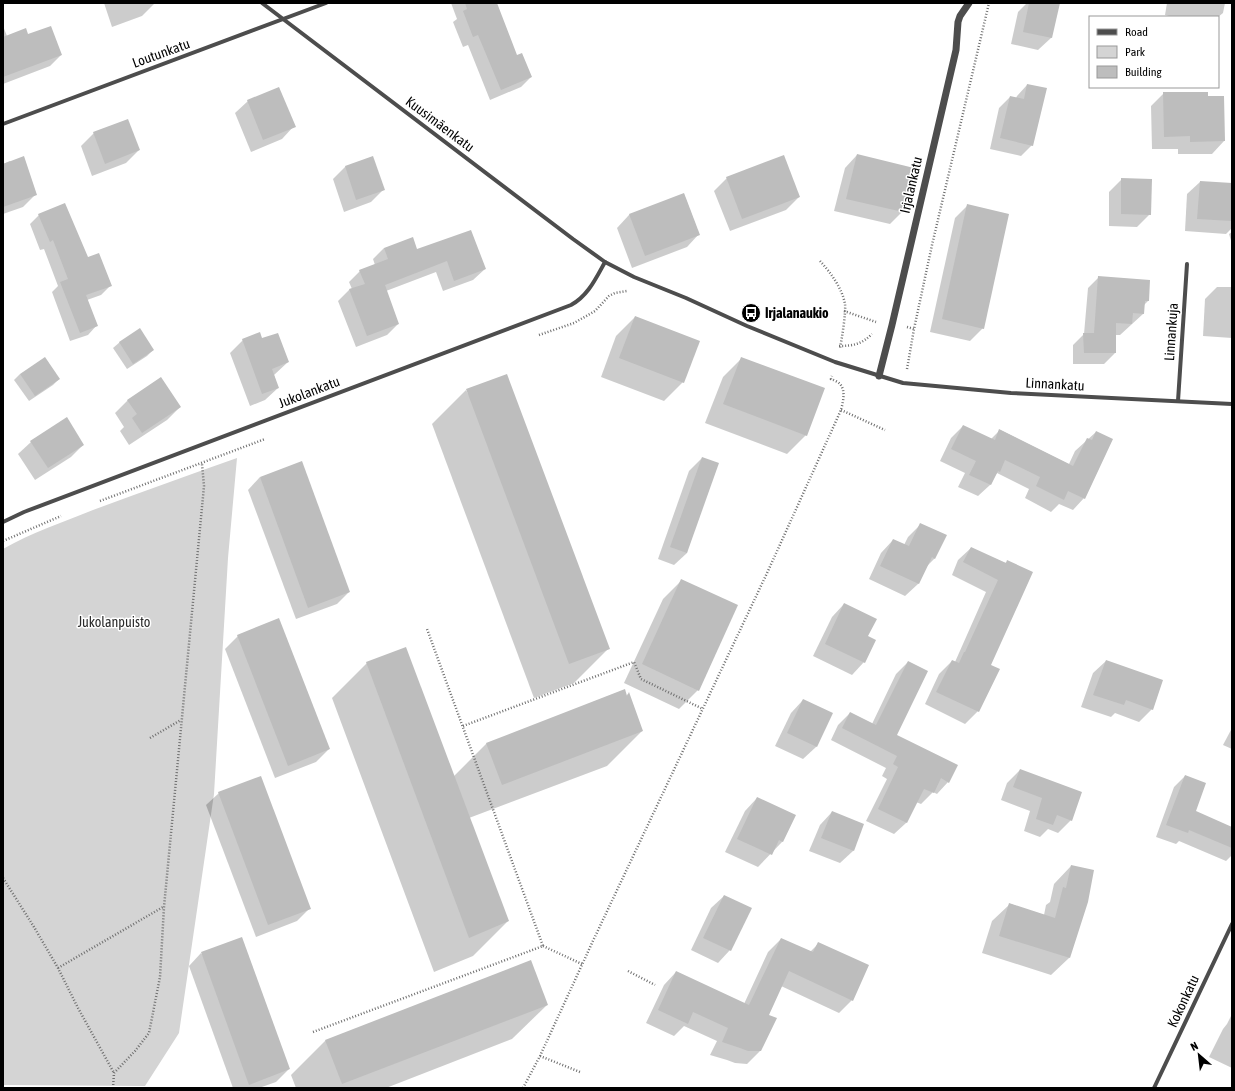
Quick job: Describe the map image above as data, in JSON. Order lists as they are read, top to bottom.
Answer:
{
  "streets": {
    "street": [
      "Loutunkatu",
      "Kuusimäenkatu",
      "Irjalankatu",
      "Linnankuja",
      "Linnankatu",
      "Jukolankatu",
      "Kokonkatu"
    ]
  },
  "crossings": [
    ["Loutunkatu", "Kuusimäenkatu"],
    ["Kuusimäenkatu", "Jukolankatu"],
    ["Irjalankatu", "Linnankatu"],
    ["Linnankuja", "Linnankatu"]
  ],
  "parks": ["Jukolanpuisto"],
  "places": {
    "bus stop": ["Irjalanaukio"]
  },
  "legend": ["Road", "Park", "Building"],
  "north": "top left"
}
